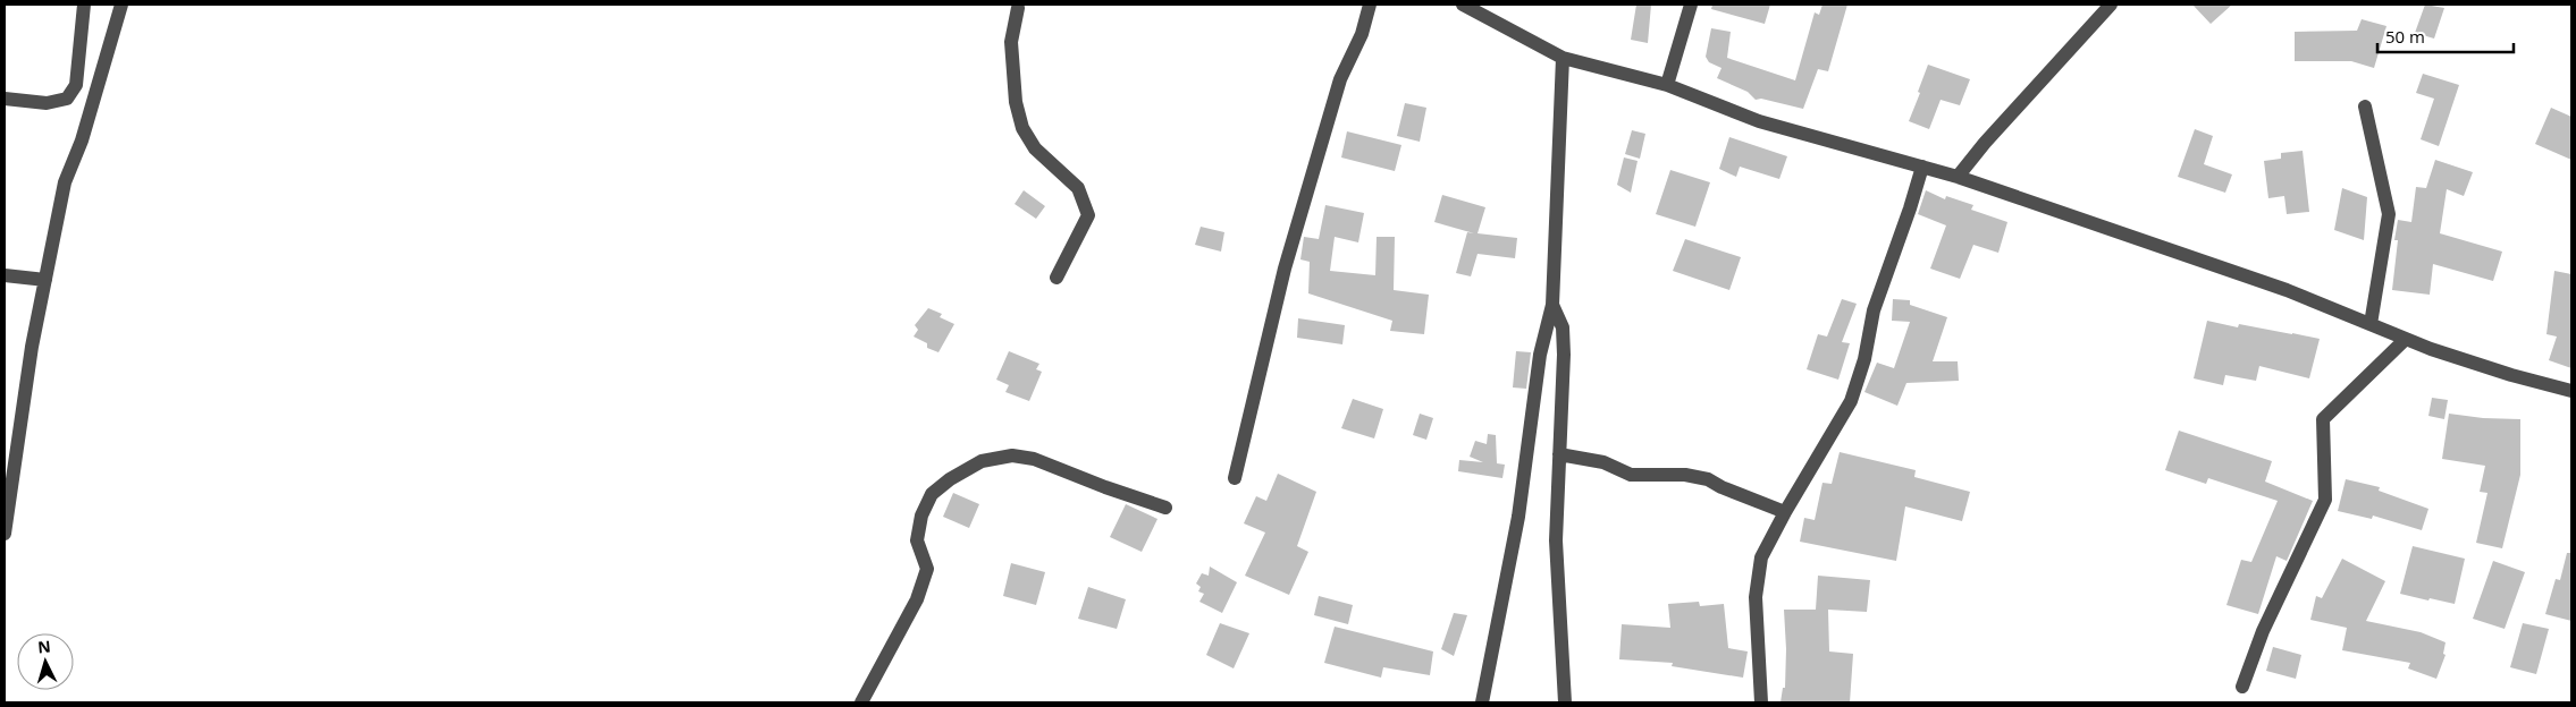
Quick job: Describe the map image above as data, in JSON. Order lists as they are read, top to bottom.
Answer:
{
  "scale_bar": "50 m",
  "north": "top"
}
